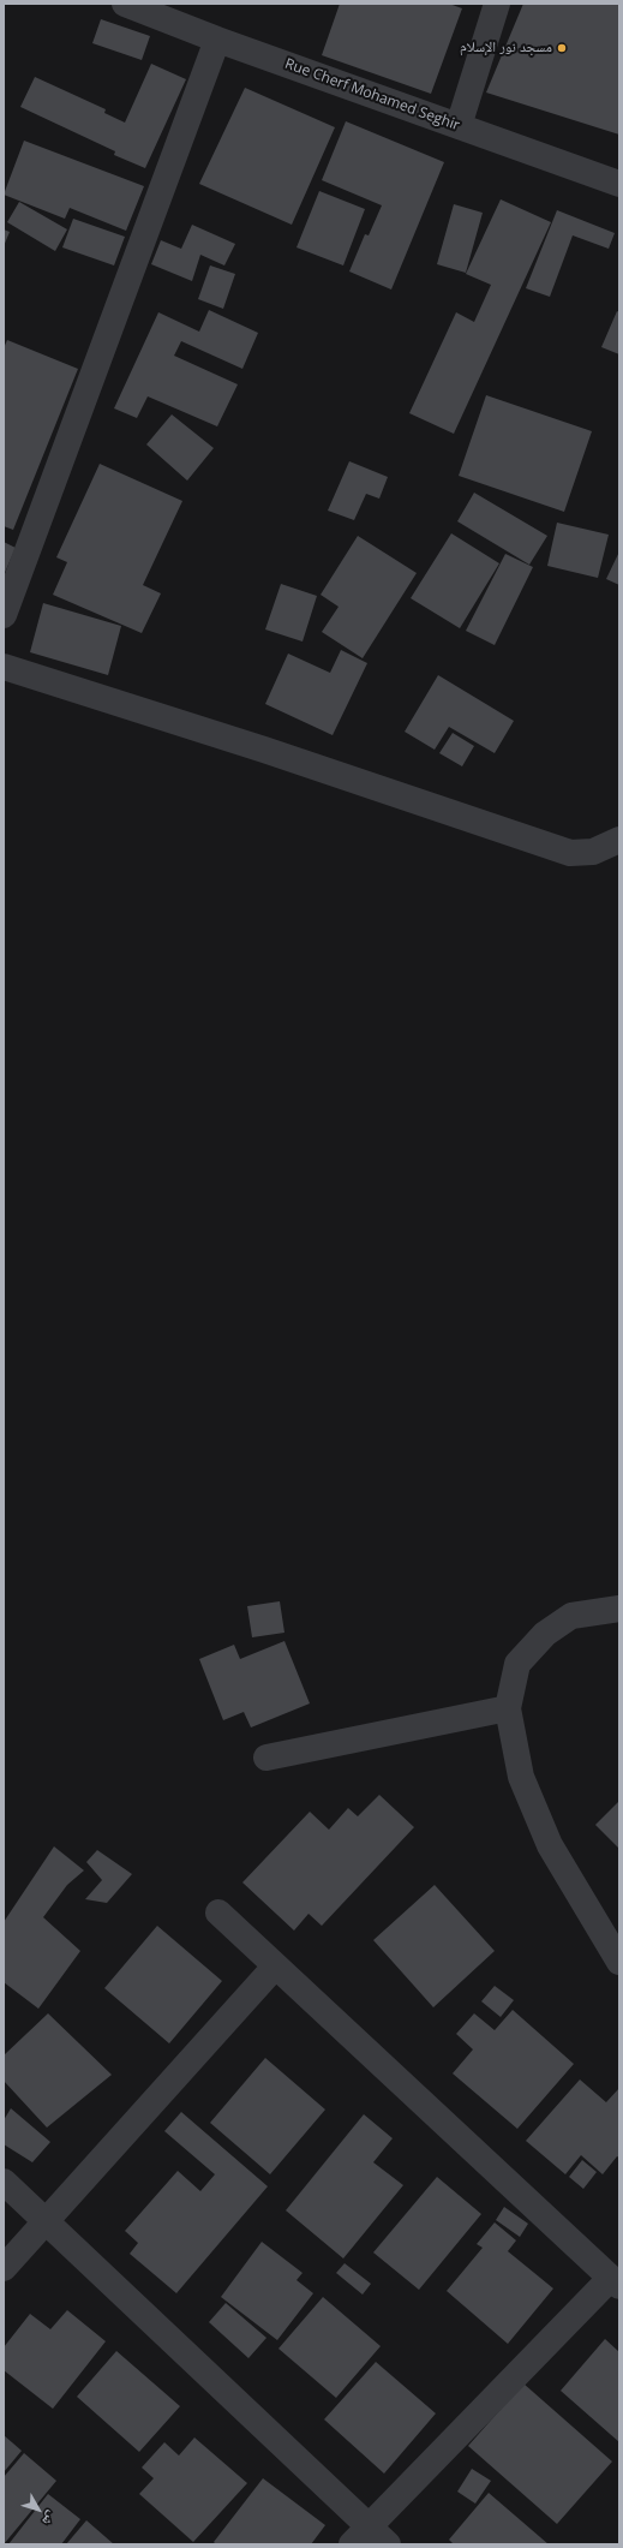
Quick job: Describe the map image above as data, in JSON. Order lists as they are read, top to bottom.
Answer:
{
  "streets": {
    "street": ["Rue Cherf Mohamed Seghir"]
  },
  "places": ["مسجد نور الإسلام"],
  "north": "bottom right"
}
